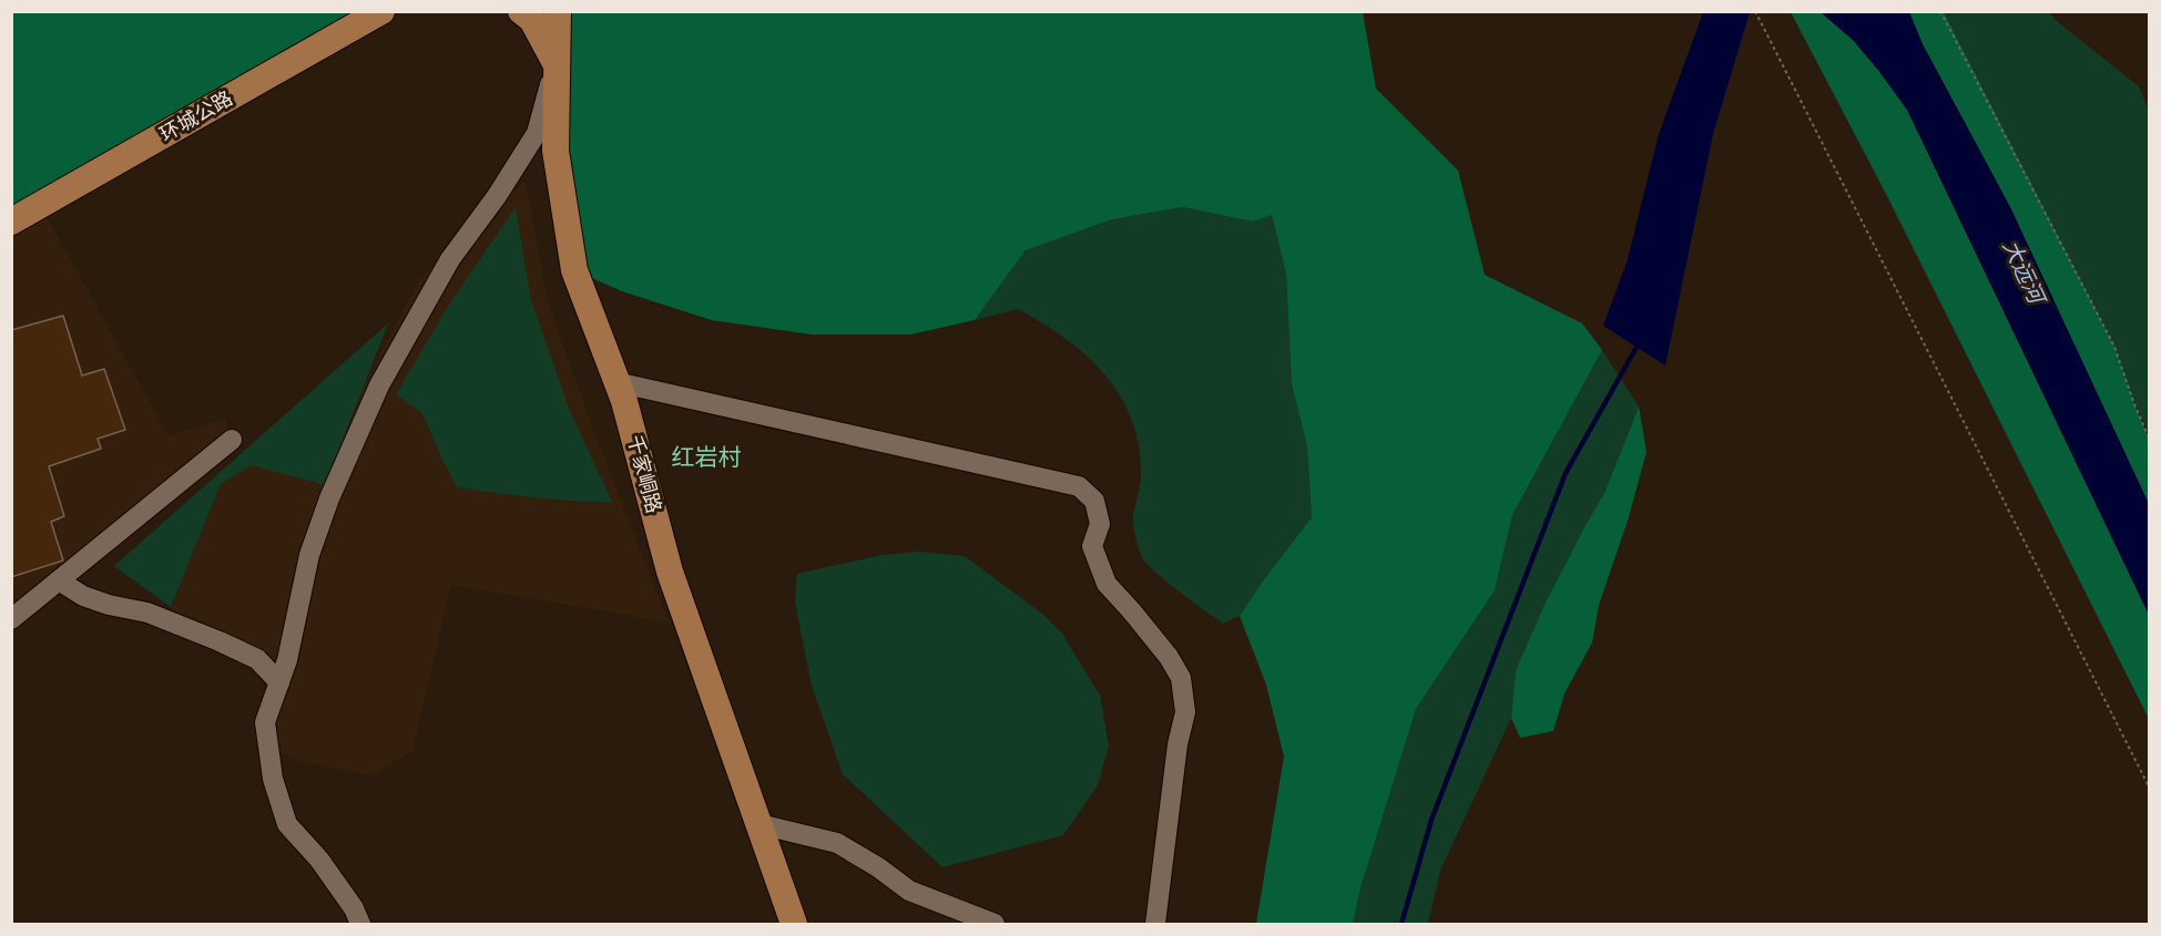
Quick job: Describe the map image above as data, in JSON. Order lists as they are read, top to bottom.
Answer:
{
  "streets": {
    "main road": ["环城公路", "千家峒路"]
  },
  "districts": ["红岩村"],
  "water": ["大远河"]
}
